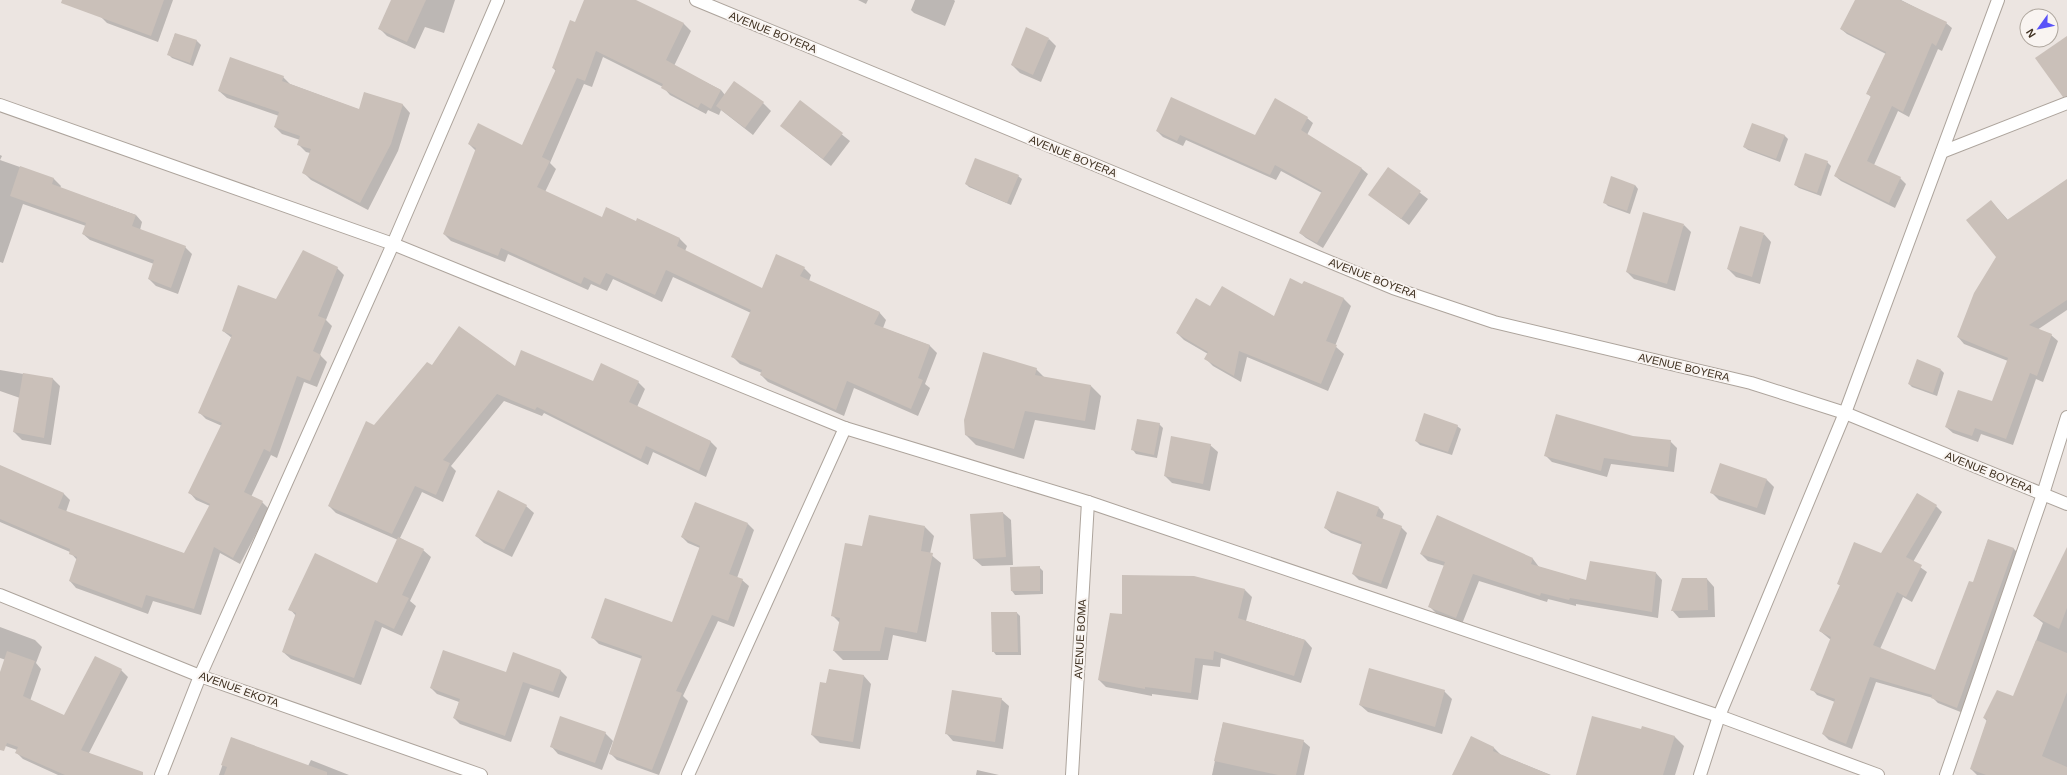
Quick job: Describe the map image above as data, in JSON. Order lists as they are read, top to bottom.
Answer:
{
  "streets": {
    "street": ["AVENUE BOYERA", "AVENUE BOMA", "AVENUE EKOTA"]
  },
  "north": "bottom left"
}
